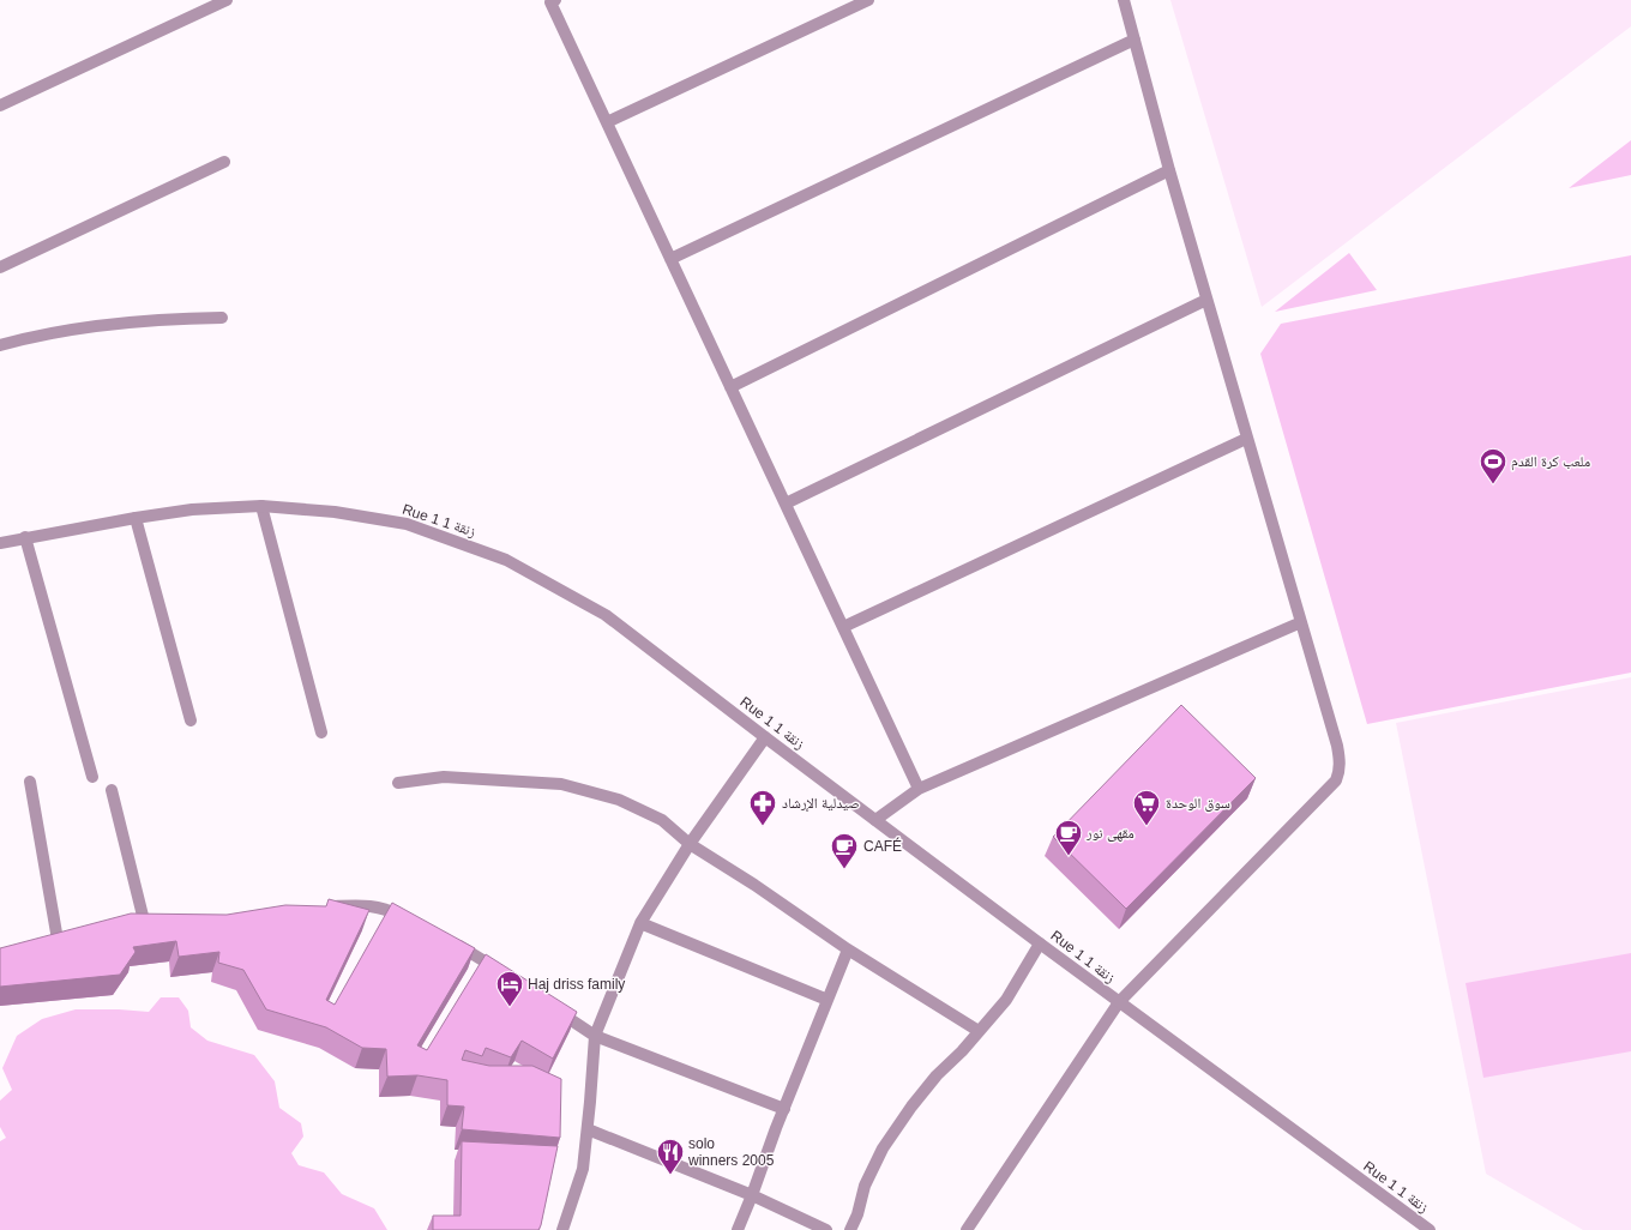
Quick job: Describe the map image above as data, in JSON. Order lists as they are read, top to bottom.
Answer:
{
  "streets": {
    "street": ["Rue 1 زنقة 1"]
  },
  "places": {
    "sports": ["ملعب كرة القدم"],
    "pharmacy": ["صيدلية الإرشاد"],
    "supermarket": ["سوق الوحدة"],
    "cafe": ["مقهى نور", "CAFÉ"],
    "hotel": ["Haj driss family"],
    "restaurant": ["solo winners 2005"]
  }
}
